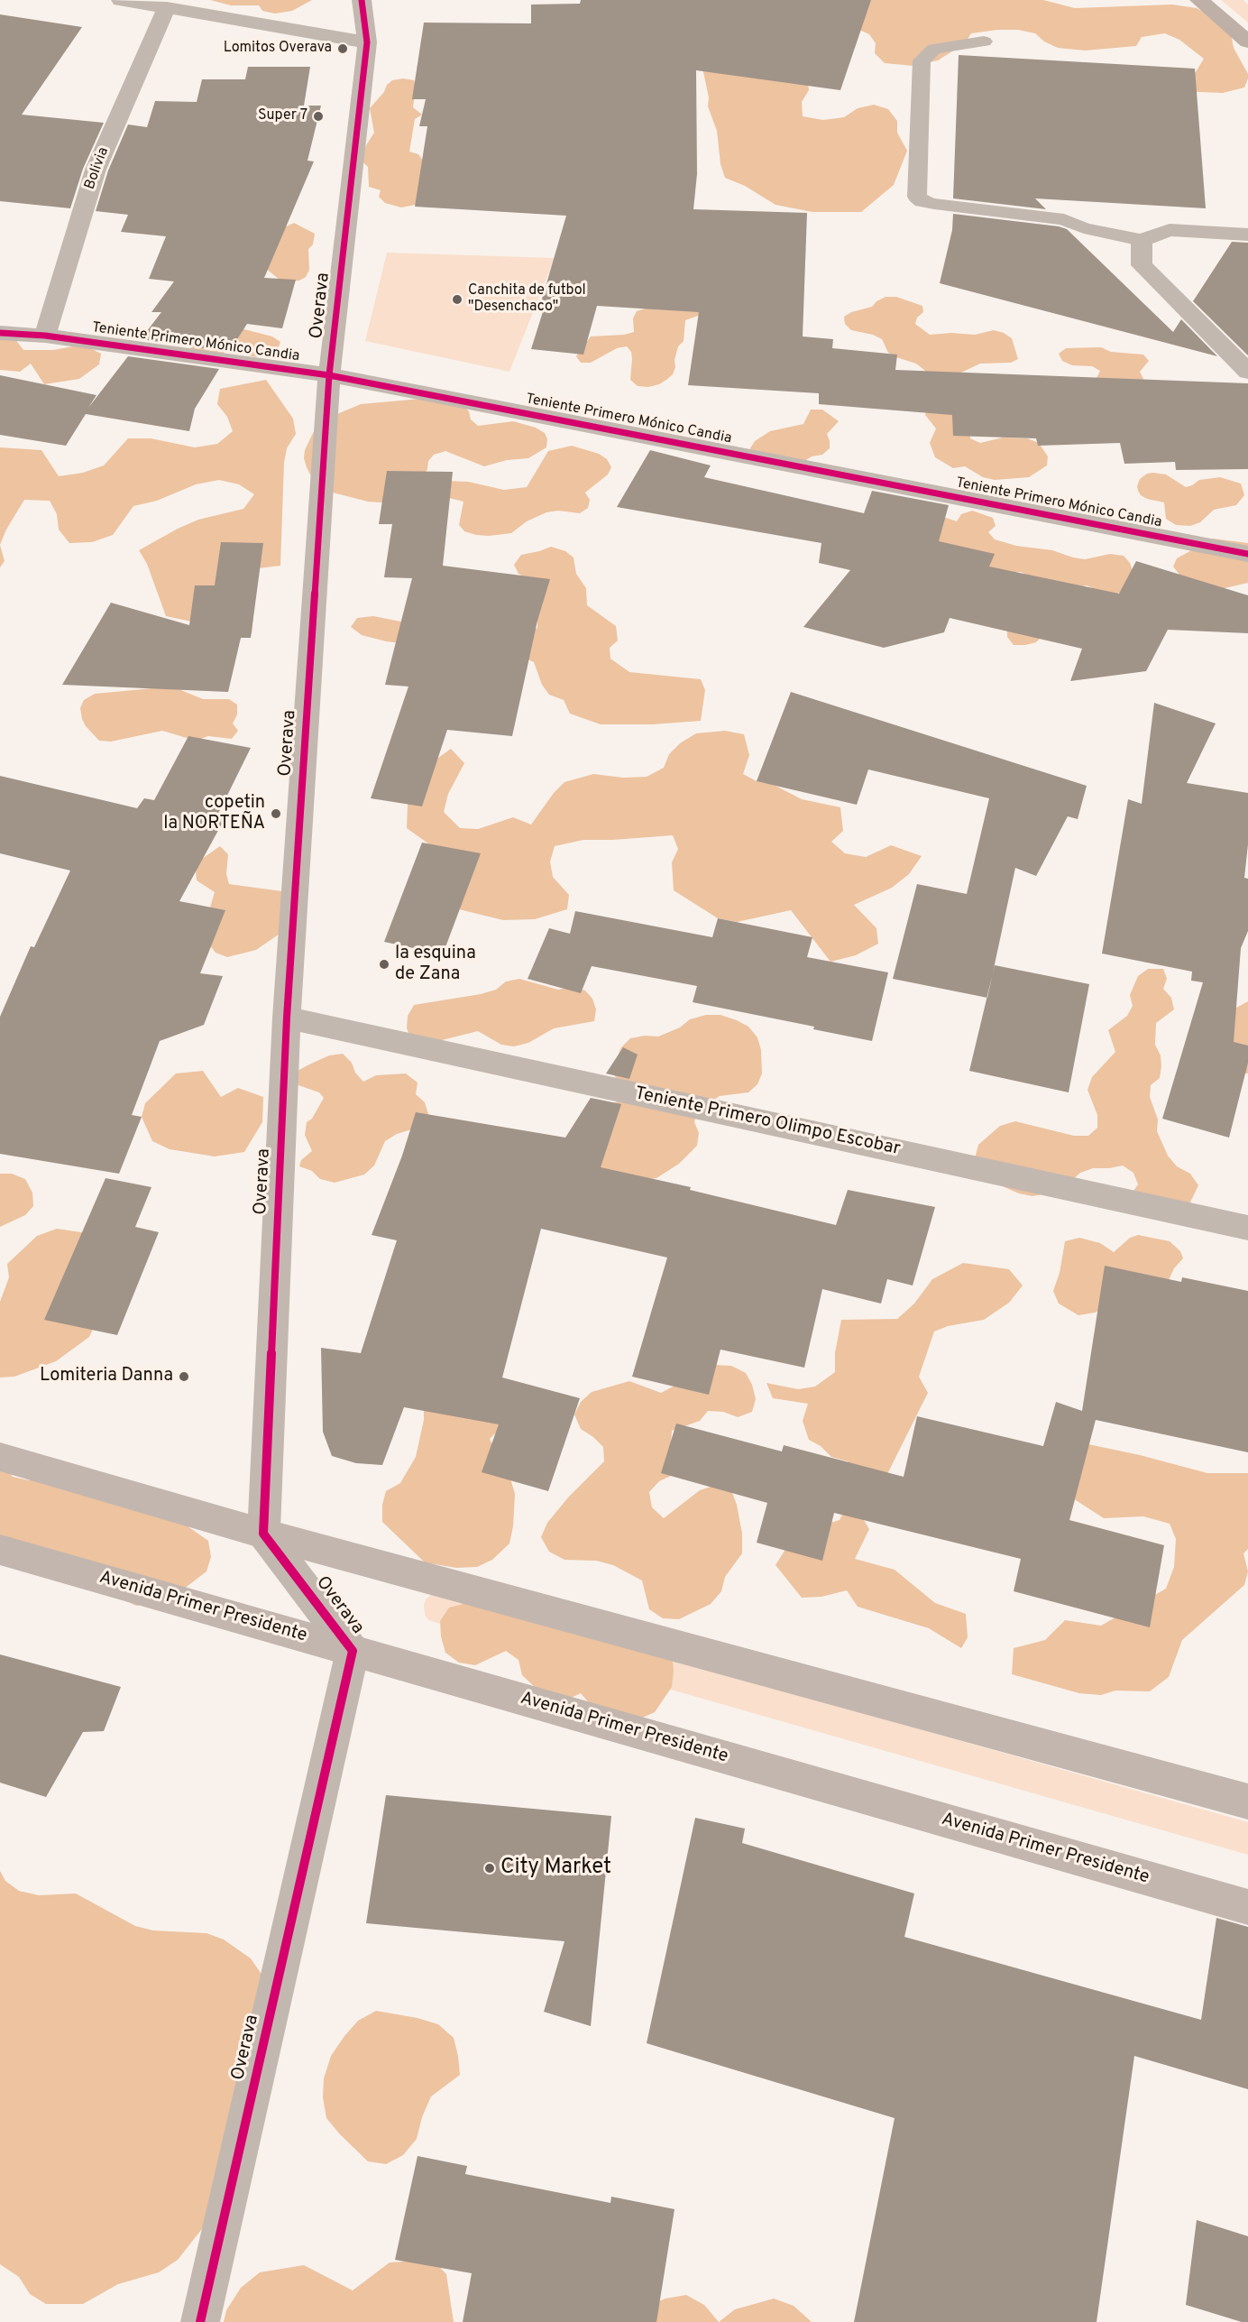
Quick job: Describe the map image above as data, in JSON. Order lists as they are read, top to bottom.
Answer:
{
  "streets": {
    "main road": ["Avenida Primer Presidente"],
    "street": [
      "Bolivia",
      "Overava",
      "Teniente Primero Mónico Candia",
      "Teniente Primero Olimpo Escobar"
    ]
  },
  "crossings": [
    ["Bolivia", "Teniente Primero Mónico Candia"],
    ["Overava", "Teniente Primero Mónico Candia"],
    ["Overava", "Teniente Primero Olimpo Escobar"],
    ["Overava", "Avenida Primer Presidente"]
  ],
  "places": [
    "Lomitos Overava",
    "Super 7",
    "Canchita de futbol \"Desenchaco\"",
    "copetin la NORTEÑA",
    "la esquina de Zana",
    "Lomiteria Danna",
    "City Market"
  ]
}
